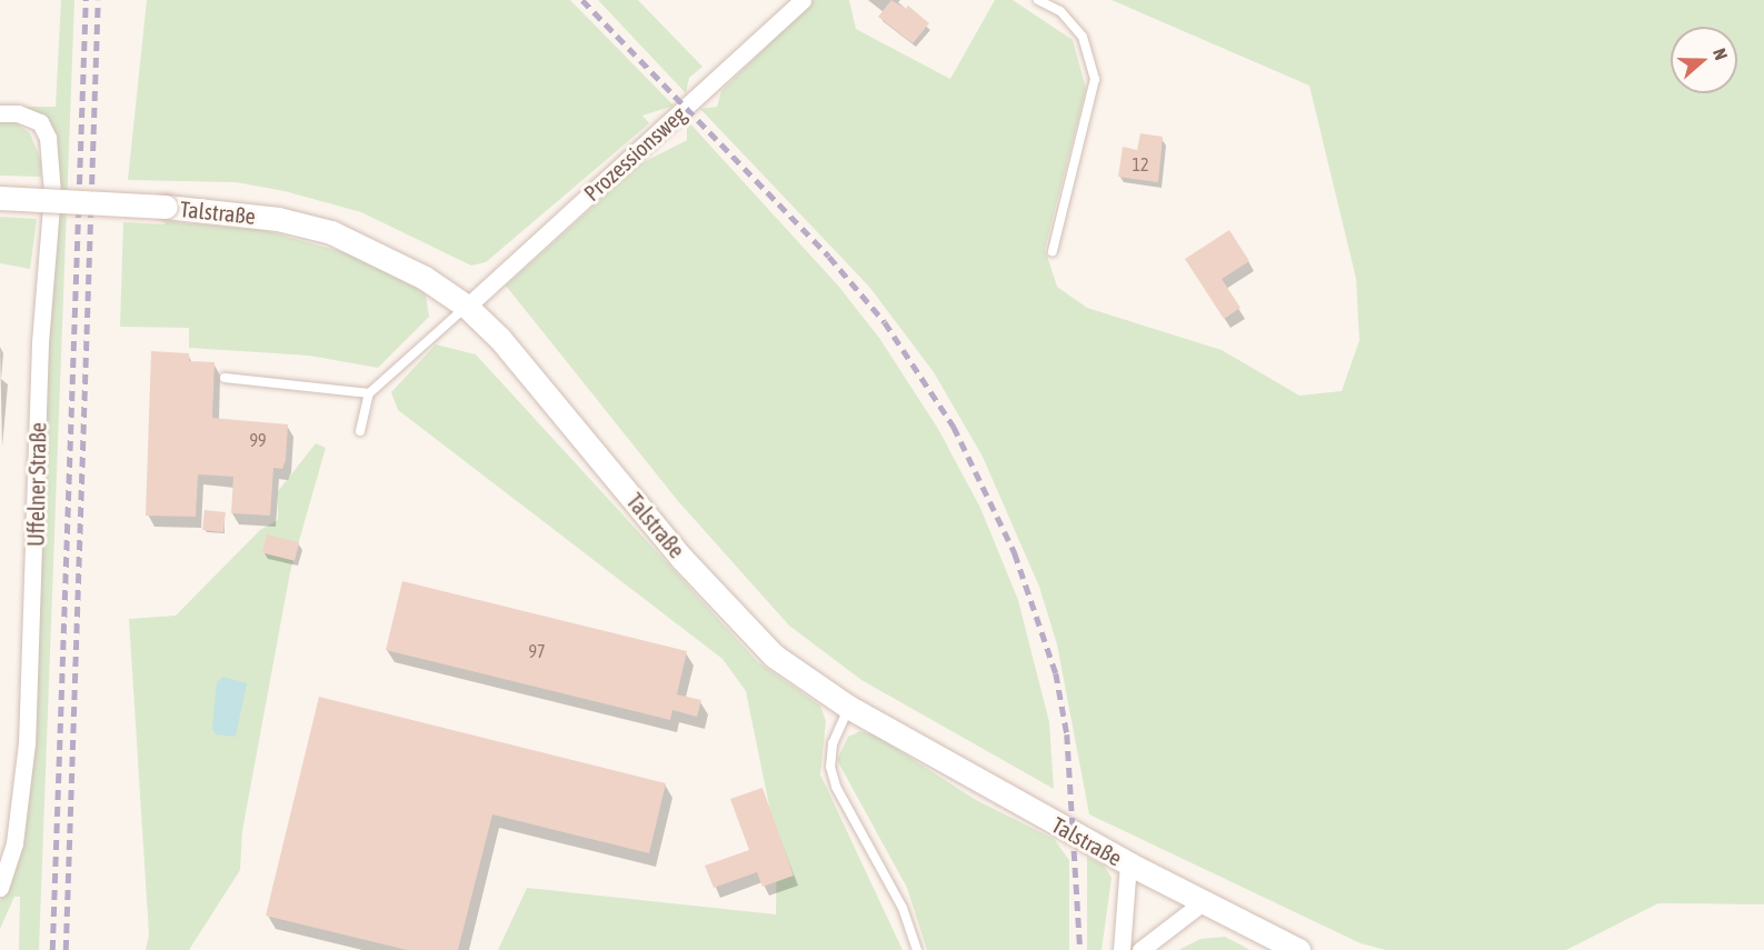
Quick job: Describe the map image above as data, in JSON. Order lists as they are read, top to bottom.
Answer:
{
  "streets": {
    "street": ["Prozessionsweg", "Talstraße", "Uffelner Straße"]
  },
  "crossings": [
    ["Prozessionsweg", "Talstraße"]
  ],
  "house_numbers": ["12", "99", "97"],
  "north": "right"
}
